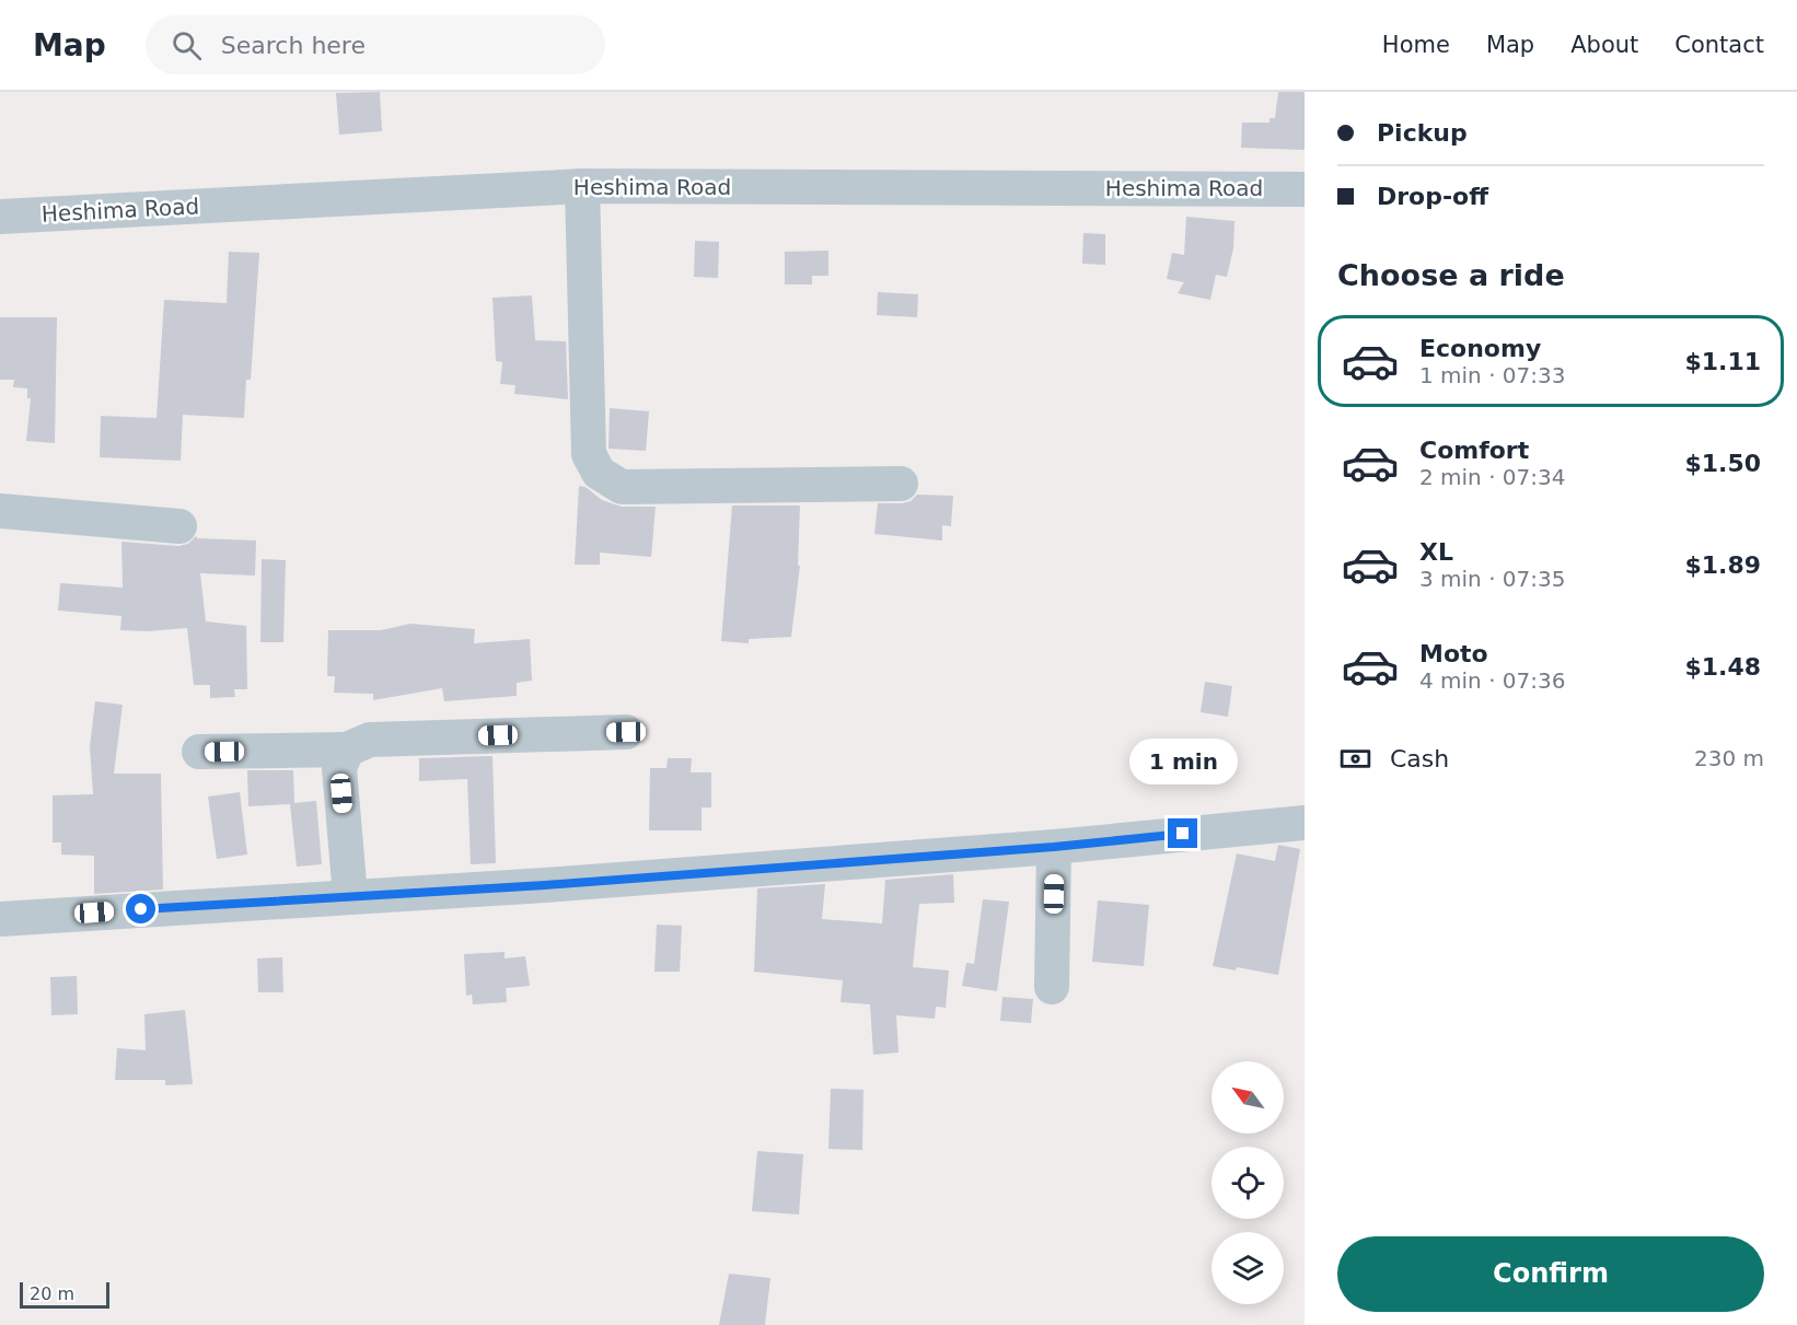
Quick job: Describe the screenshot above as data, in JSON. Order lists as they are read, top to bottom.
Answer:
{
  "streets": {
    "street": ["Heshima Road"]
  },
  "scale_bar": "20 m",
  "north": "top left",
  "page": {
    "header": "Map",
    "search": "Search here",
    "nav": [
      "Home",
      "Map",
      "About",
      "Contact"
    ],
    "banner": ["Pickup", "Drop-off"],
    "heading": "Choose a ride",
    "list": [
      {
        "name": "Economy",
        "note": "1 min · 07:33",
        "value": "$1.11"
      },
      {
        "name": "Comfort",
        "note": "2 min · 07:34",
        "value": "$1.50"
      },
      {
        "name": "XL",
        "note": "3 min · 07:35",
        "value": "$1.89"
      },
      {
        "name": "Moto",
        "note": "4 min · 07:36",
        "value": "$1.48"
      }
    ],
    "pay": ["Cash", "230 m"],
    "bubble": "1 min",
    "buttons": "Confirm",
    "scale": "20 m"
  }
}
